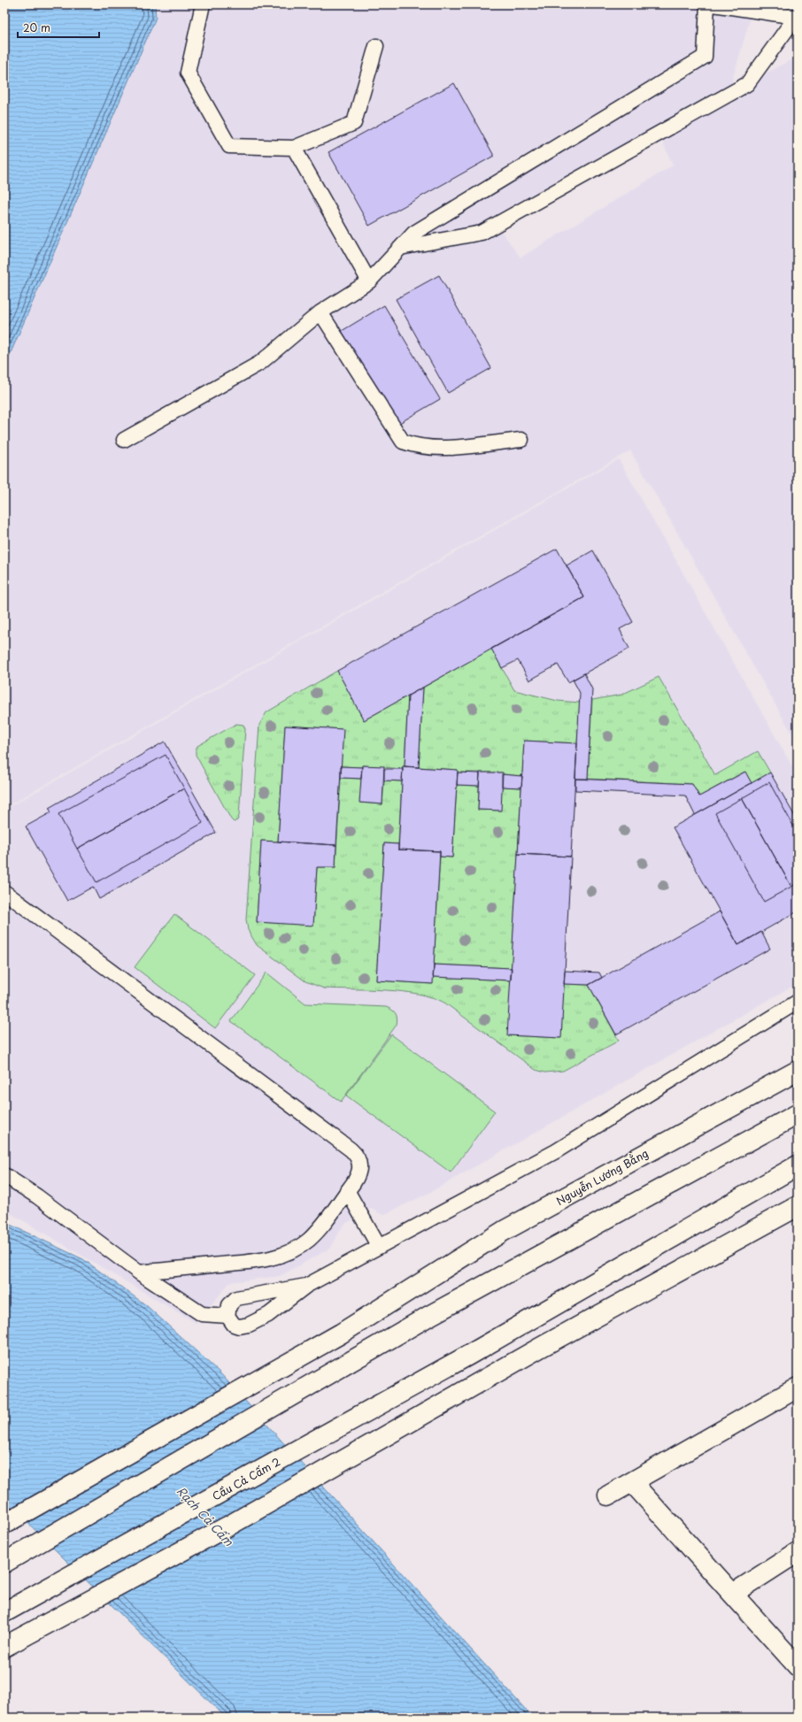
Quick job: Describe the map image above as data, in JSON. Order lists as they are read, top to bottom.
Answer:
{
  "streets": {
    "main road": ["Nguyễn Lương Bằng", "Cầu Cả Cấm 2"]
  },
  "water": ["Rạch Cả Cấm"],
  "scale_bar": "20 m"
}
